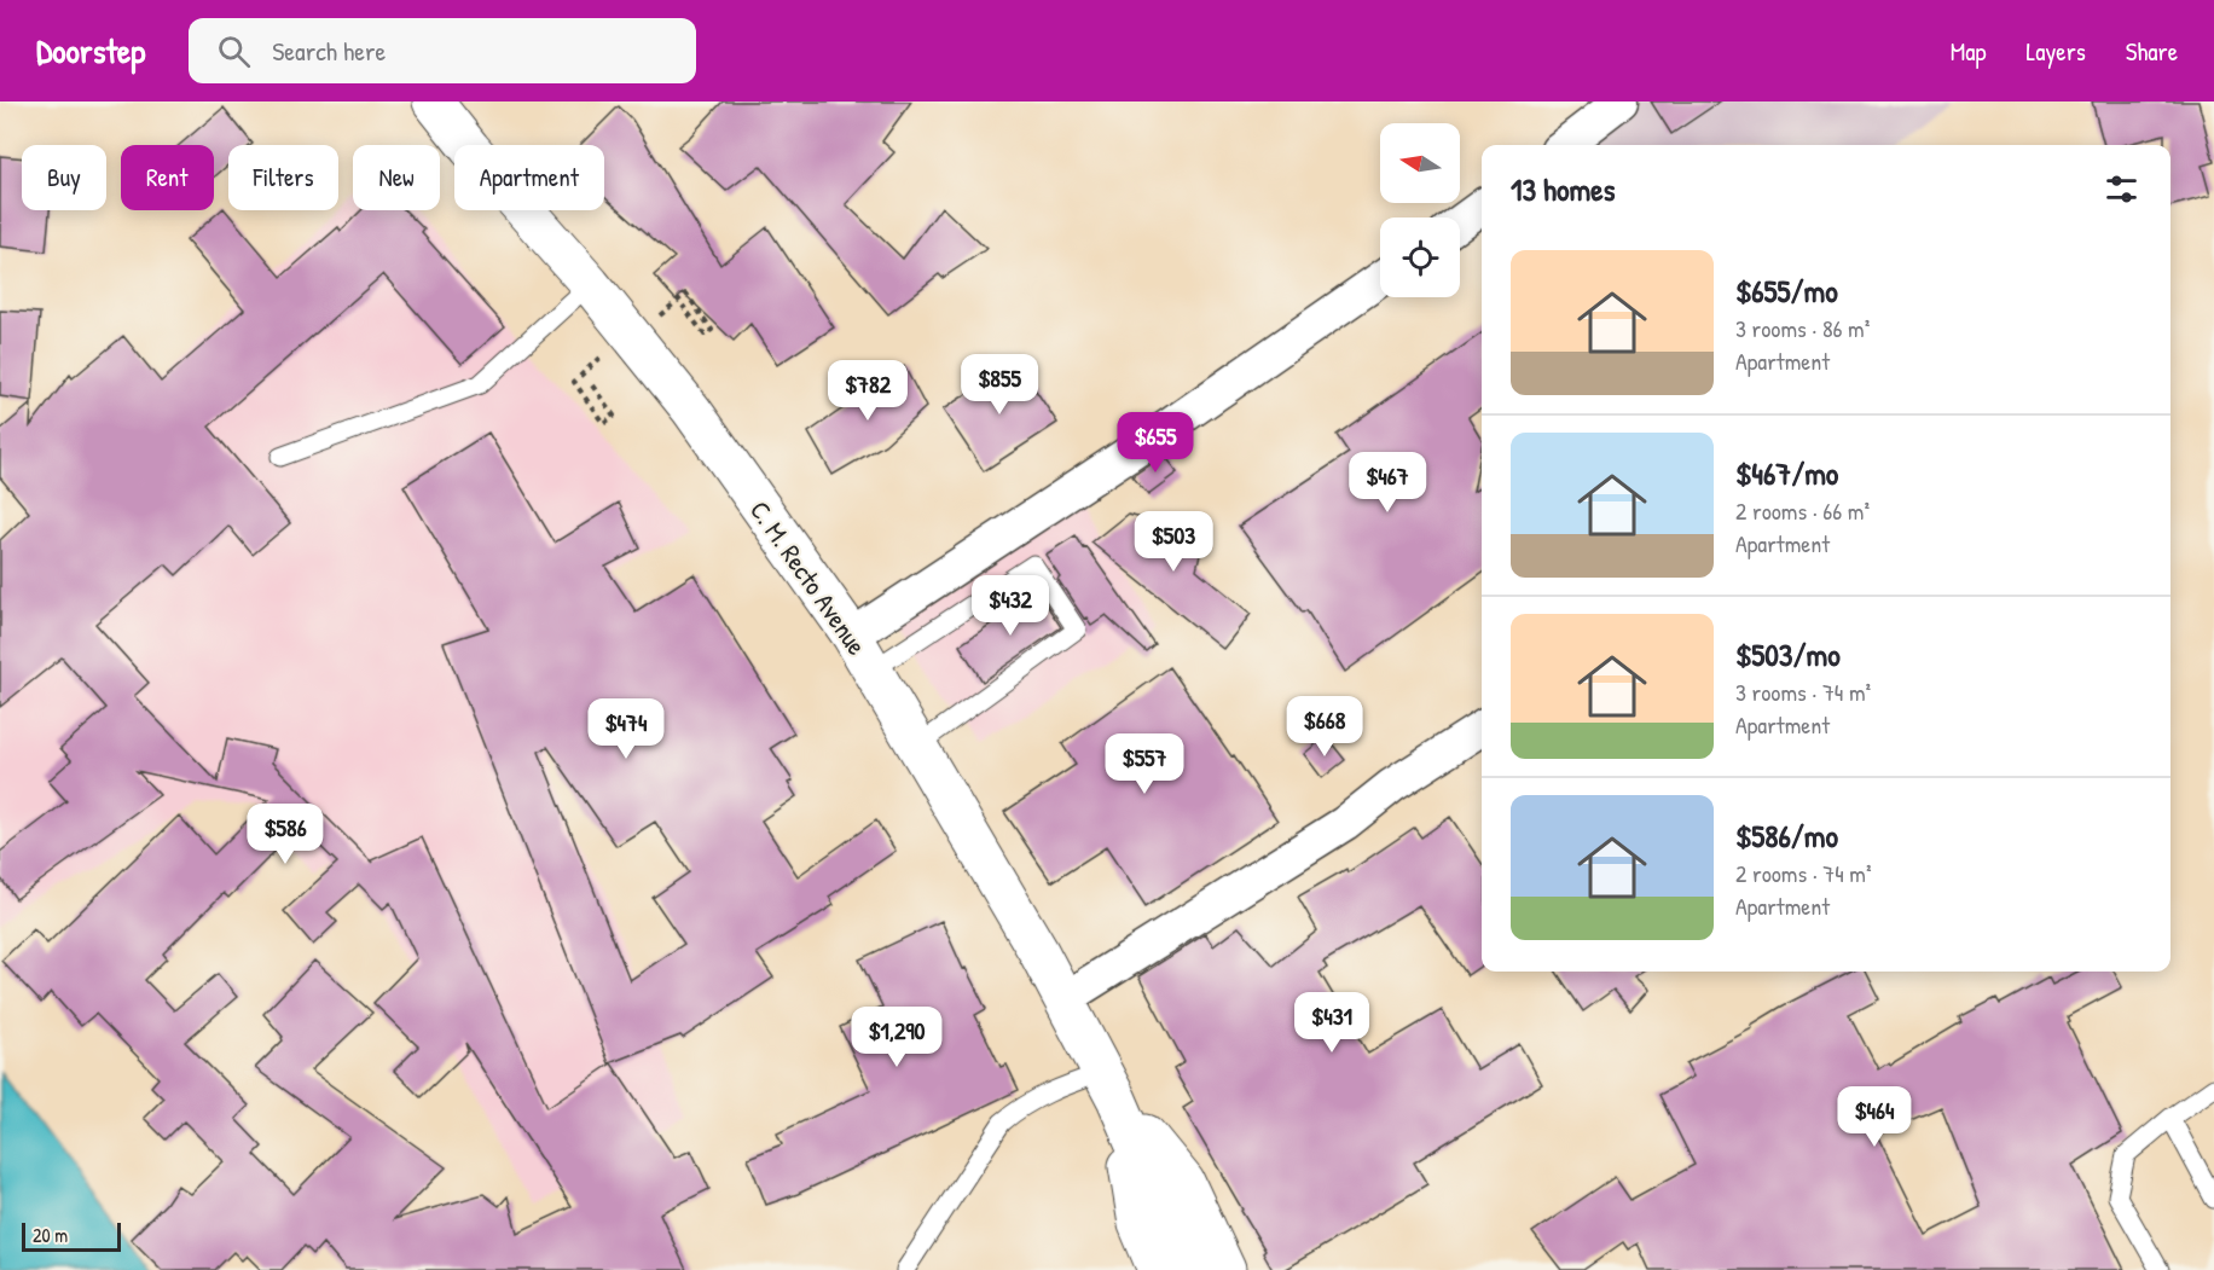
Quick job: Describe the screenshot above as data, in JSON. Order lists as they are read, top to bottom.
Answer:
{
  "streets": {
    "highway": ["C. M. Recto Avenue"]
  },
  "scale_bar": "20 m",
  "north": "left",
  "page": {
    "header": "Doorstep",
    "search": "Search here",
    "nav": ["Map", "Layers", "Share"],
    "chip": [
      "Buy",
      "Rent",
      "Filters",
      "New",
      "Apartment"
    ],
    "heading": "13 homes",
    "list": [
      {
        "name": "$655/mo",
        "note": "3 rooms · 86 m² · Apartment"
      },
      {
        "name": "$467/mo",
        "note": "2 rooms · 66 m² · Apartment"
      },
      {
        "name": "$503/mo",
        "note": "3 rooms · 74 m² · Apartment"
      },
      {
        "name": "$586/mo",
        "note": "2 rooms · 74 m² · Apartment"
      }
    ],
    "price": [
      "$855",
      "$782",
      "$655",
      "$467",
      "$503",
      "$432",
      "$668",
      "$474",
      "$557",
      "$586",
      "$431",
      "$1,290",
      "$464"
    ],
    "scale": "20 m"
  }
}
